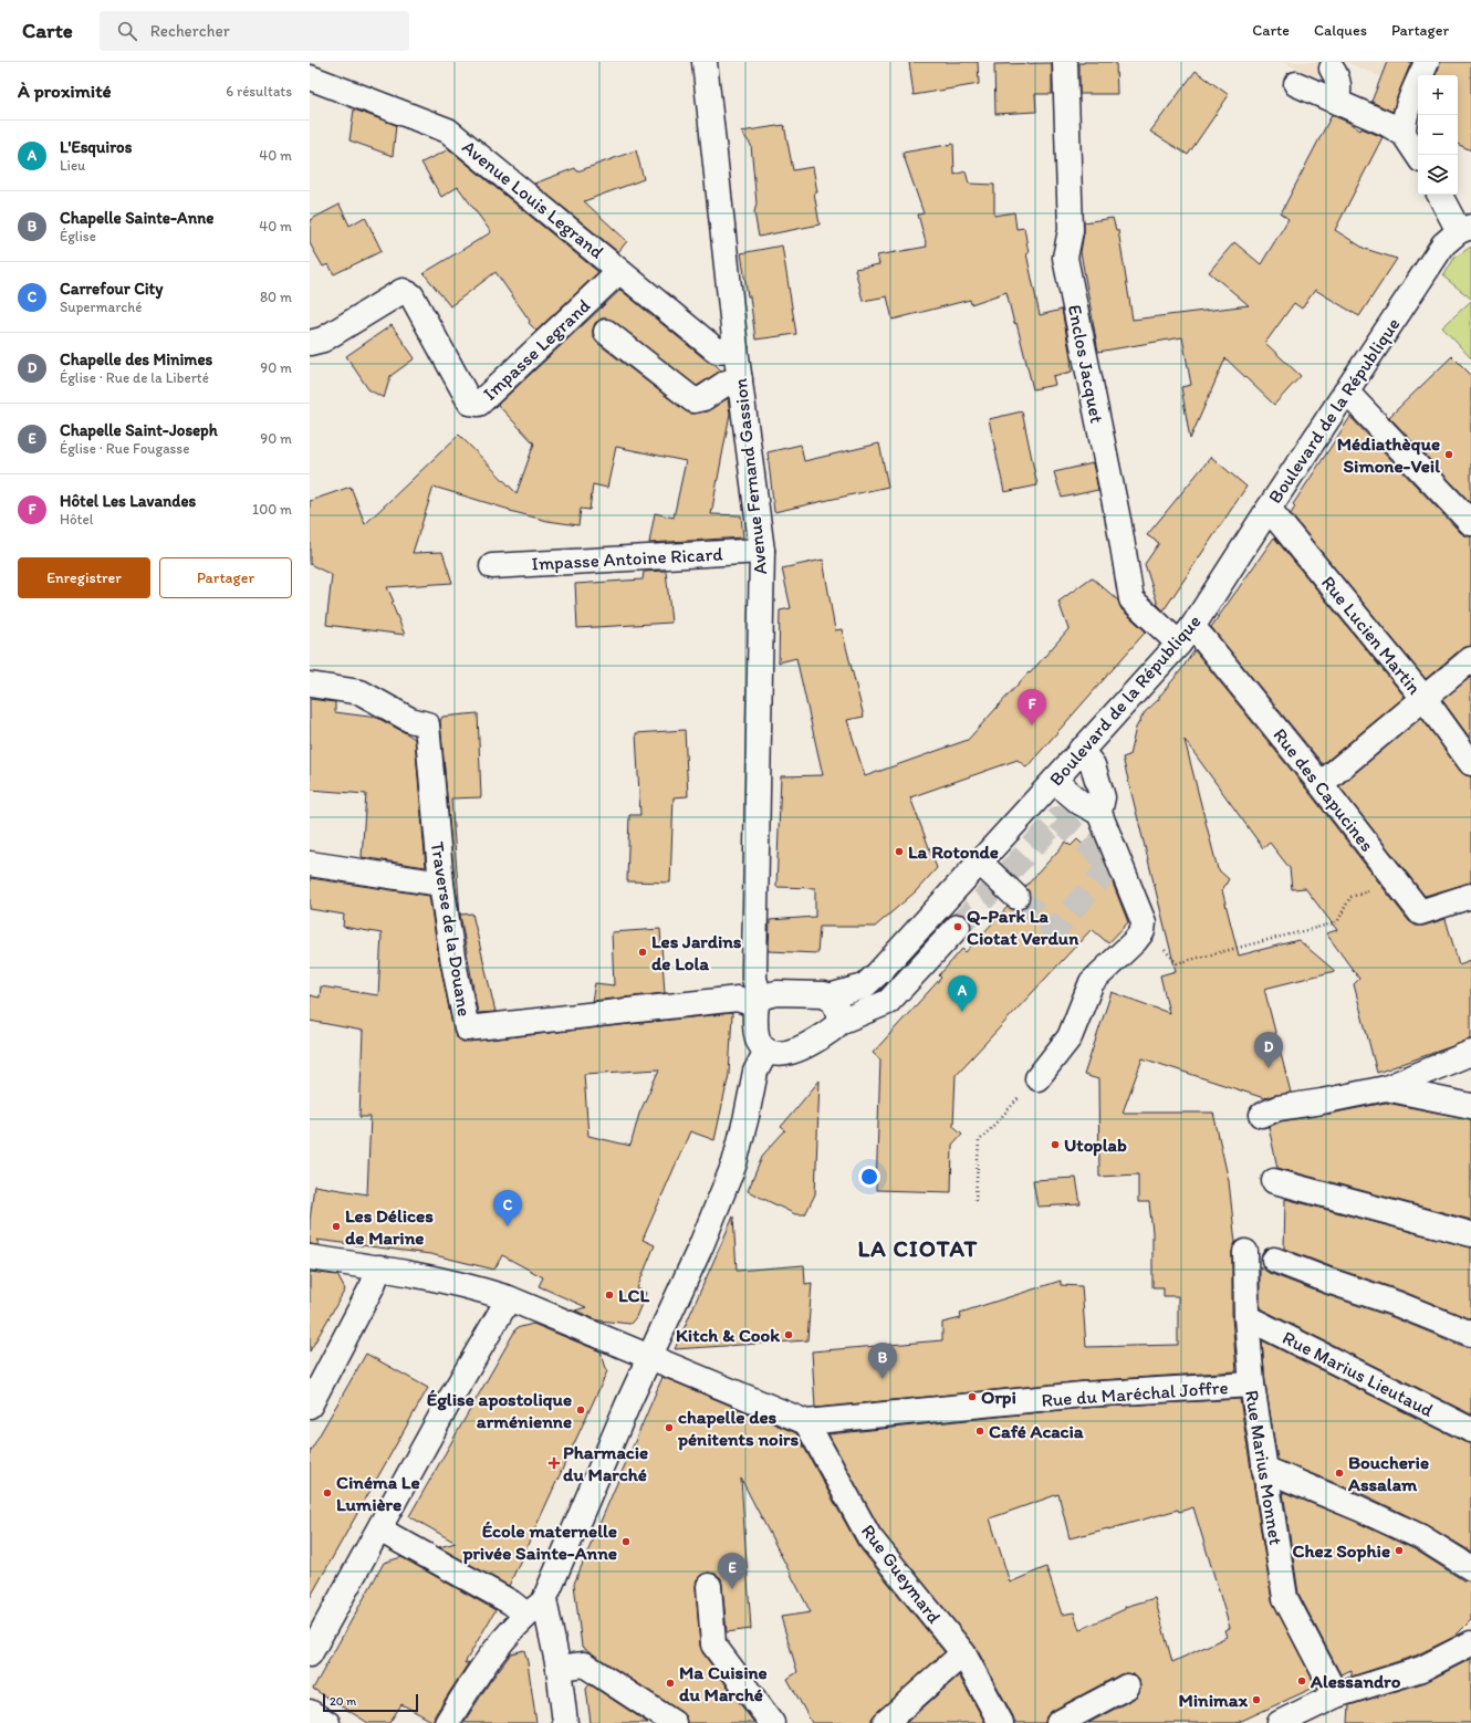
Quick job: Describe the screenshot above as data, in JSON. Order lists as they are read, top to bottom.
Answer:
{
  "streets": {
    "street": [
      "Avenue Louis Legrand",
      "Impasse Legrand",
      "Enclos Jacquet",
      "Boulevard de la République",
      "Avenue Fernand Gassion",
      "Impasse Antoine Ricard",
      "Rue Lucien Martin",
      "Rue des Capucines",
      "Traverse de la Douane",
      "Rue Marius Lieutaud",
      "Rue du Maréchal Joffre",
      "Rue Marius Monnet",
      "Rue Gueymard"
    ]
  },
  "crossings": [
    ["Avenue Louis Legrand", "Impasse Legrand"],
    ["Avenue Louis Legrand", "Avenue Fernand Gassion"],
    ["Enclos Jacquet", "Boulevard de la République"],
    ["Enclos Jacquet", "Rue des Capucines"],
    ["Boulevard de la République", "Avenue Fernand Gassion"],
    ["Boulevard de la République", "Rue Lucien Martin"],
    ["Boulevard de la République", "Rue des Capucines"],
    ["Boulevard de la République", "Traverse de la Douane"],
    ["Avenue Fernand Gassion", "Impasse Antoine Ricard"],
    ["Avenue Fernand Gassion", "Traverse de la Douane"],
    ["Rue Marius Lieutaud", "Rue Marius Monnet"],
    ["Rue du Maréchal Joffre", "Rue Marius Monnet"],
    ["Rue du Maréchal Joffre", "Rue Gueymard"]
  ],
  "districts": ["LA CIOTAT"],
  "places": {
    "other": [
      "Médiathèque Simone-Veil",
      "La Rotonde",
      "Q-Park La Ciotat Verdun",
      "Les Jardins de Lola",
      "Utoplab",
      "Les Délices de Marine",
      "LCL",
      "Kitch & Cook",
      "Orpi",
      "Église apostolique arménienne",
      "chapelle des pénitents noirs",
      "Café Acacia",
      "Boucherie Assalam",
      "Cinéma Le Lumière",
      "École maternelle privée Sainte-Anne",
      "Chez Sophie",
      "Alessandro",
      "Ma Cuisine du Marché",
      "Minimax"
    ],
    "health": ["Pharmacie du Marché"]
  },
  "scale_bar": "20 m",
  "page": {
    "header": "Carte",
    "search": "Rechercher",
    "nav": ["Carte", "Calques", "Partager"],
    "heading": ["À proximité", "6 résultats"],
    "map_buttons": ["+", "−"],
    "list": [
      {
        "mark": "A",
        "name": "L'Esquiros",
        "note": "Lieu",
        "value": "40 m"
      },
      {
        "mark": "B",
        "name": "Chapelle Sainte-Anne",
        "note": "Église",
        "value": "40 m"
      },
      {
        "mark": "C",
        "name": "Carrefour City",
        "note": "Supermarché",
        "value": "80 m"
      },
      {
        "mark": "D",
        "name": "Chapelle des Minimes",
        "note": "Église · Rue de la Liberté",
        "value": "90 m"
      },
      {
        "mark": "E",
        "name": "Chapelle Saint-Joseph",
        "note": "Église · Rue Fougasse",
        "value": "90 m"
      },
      {
        "mark": "F",
        "name": "Hôtel Les Lavandes",
        "note": "Hôtel",
        "value": "100 m"
      }
    ],
    "buttons": ["Enregistrer", "Partager"],
    "pins": [
      "F",
      "A",
      "D",
      "C",
      "B",
      "E"
    ],
    "scale": "20 m"
  }
}
